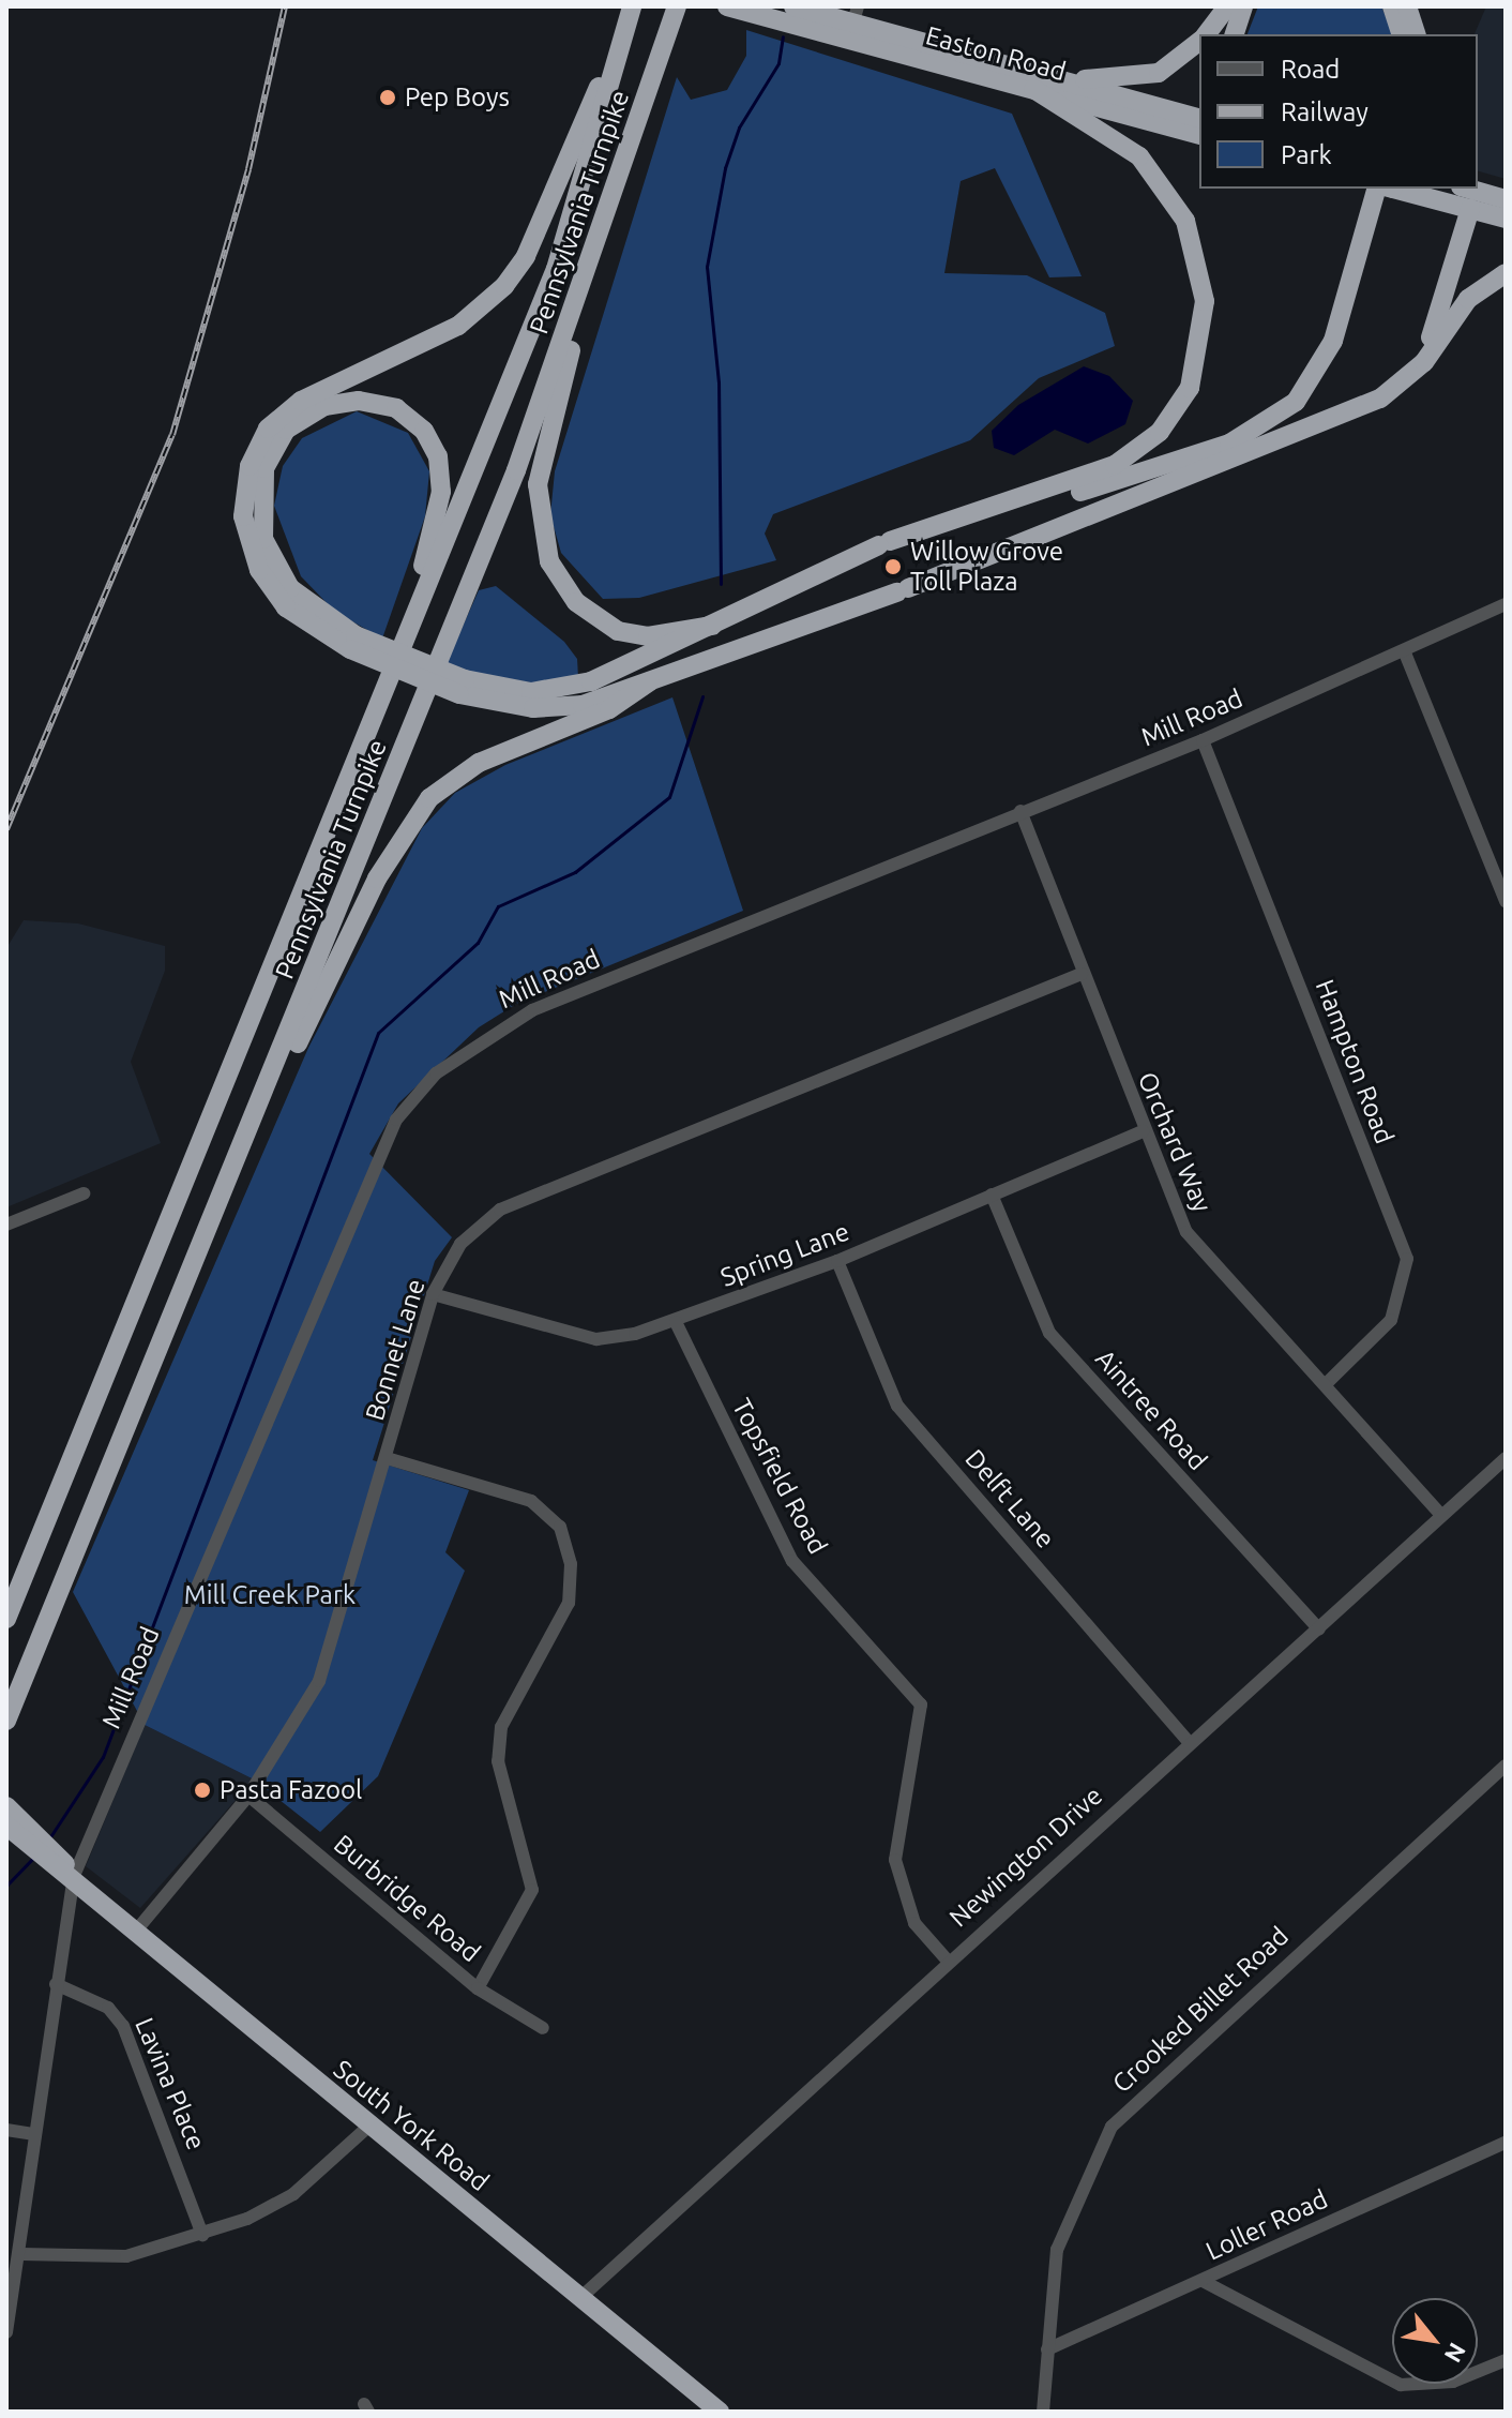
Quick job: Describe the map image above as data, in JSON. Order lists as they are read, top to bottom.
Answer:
{
  "streets": {
    "highway": ["Easton Road", "Pennsylvania Turnpike", "South York Road"],
    "street": [
      "Mill Road",
      "Hampton Road",
      "Orchard Way",
      "Spring Lane",
      "Bonnet Lane",
      "Aintree Road",
      "Topsfield Road",
      "Delft Lane",
      "Newington Drive",
      "Burbridge Road",
      "Crooked Billet Road",
      "Lavina Place",
      "Loller Road"
    ]
  },
  "crossings": [
    ["Mill Road", "Hampton Road"],
    ["Mill Road", "Orchard Way"],
    ["Mill Road", "Lavina Place"],
    ["Mill Road", "South York Road"],
    ["Hampton Road", "Orchard Way"],
    ["Orchard Way", "Spring Lane"],
    ["Orchard Way", "Bonnet Lane"],
    ["Orchard Way", "Newington Drive"],
    ["Spring Lane", "Bonnet Lane"],
    ["Spring Lane", "Aintree Road"],
    ["Spring Lane", "Topsfield Road"],
    ["Spring Lane", "Delft Lane"],
    ["Bonnet Lane", "Burbridge Road"],
    ["Bonnet Lane", "South York Road"],
    ["Aintree Road", "Newington Drive"],
    ["Topsfield Road", "Newington Drive"],
    ["Delft Lane", "Newington Drive"],
    ["Newington Drive", "South York Road"],
    ["Crooked Billet Road", "Loller Road"]
  ],
  "parks": ["Mill Creek Park"],
  "places": ["Pep Boys", "Willow Grove Toll Plaza", "Pasta Fazool"],
  "legend": ["Road", "Railway", "Park"],
  "north": "bottom right"
}
